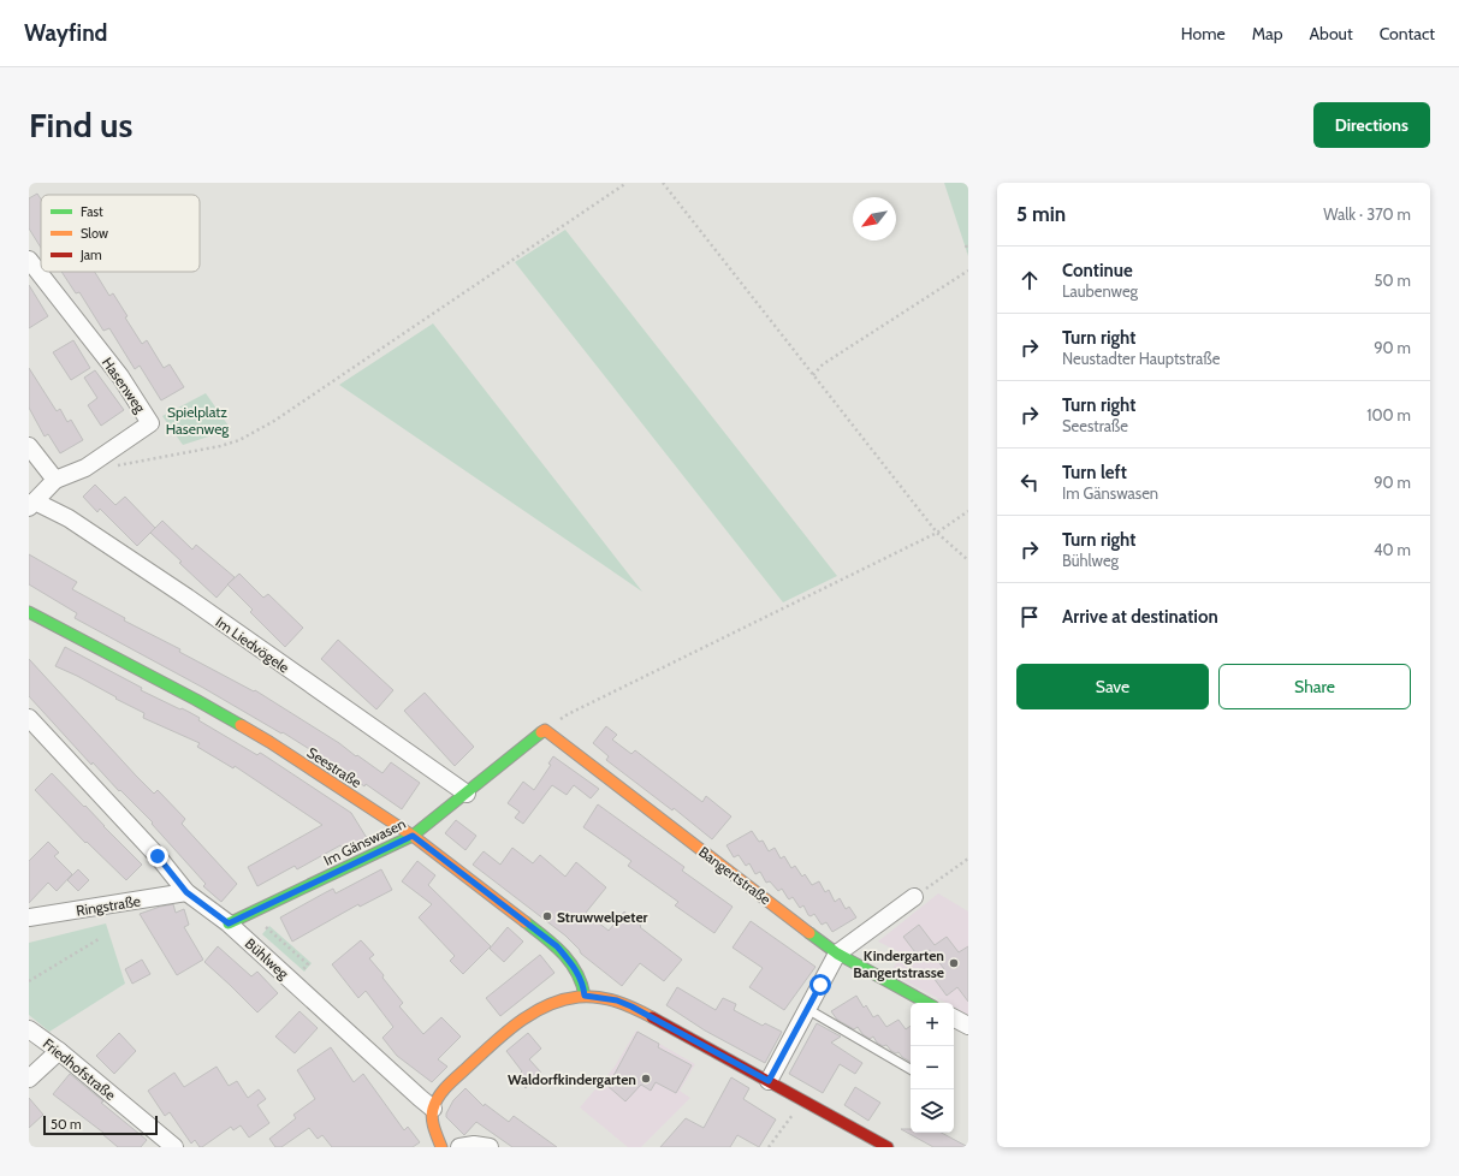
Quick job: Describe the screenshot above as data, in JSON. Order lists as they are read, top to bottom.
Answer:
{
  "streets": {
    "street": [
      "Hasenweg",
      "Im Liedvögele",
      "Seestraße",
      "Im Gänswasen",
      "Bangertstraße",
      "Ringstraße",
      "Bühlweg",
      "Friedhofstraße"
    ]
  },
  "crossings": [
    ["Im Liedvögele", "Im Gänswasen"],
    ["Seestraße", "Im Gänswasen"],
    ["Im Gänswasen", "Bangertstraße"],
    ["Im Gänswasen", "Bühlweg"],
    ["Ringstraße", "Bühlweg"]
  ],
  "parks": ["Spielplatz Hasenweg"],
  "places": ["Struwwelpeter", "Kindergarten Bangertstrasse", "Waldorfkindergarten"],
  "legend": ["Fast", "Slow", "Jam"],
  "scale_bar": "50 m",
  "north": "bottom left",
  "page": {
    "header": "Wayfind",
    "nav": [
      "Home",
      "Map",
      "About",
      "Contact"
    ],
    "buttons": [
      "Directions",
      ["Save", "Share"]
    ],
    "title": "Find us",
    "heading": ["5 min", "Walk · 370 m"],
    "list": [
      ["Continue", "Laubenweg", "50 m"],
      ["Turn right", "Neustadter Hauptstraße", "90 m"],
      ["Turn right", "Seestraße", "100 m"],
      ["Turn left", "Im Gänswasen", "90 m"],
      ["Turn right", "Bühlweg", "40 m"],
      "Arrive at destination"
    ],
    "map_buttons": ["+", "−"],
    "scale": "50 m"
  }
}
